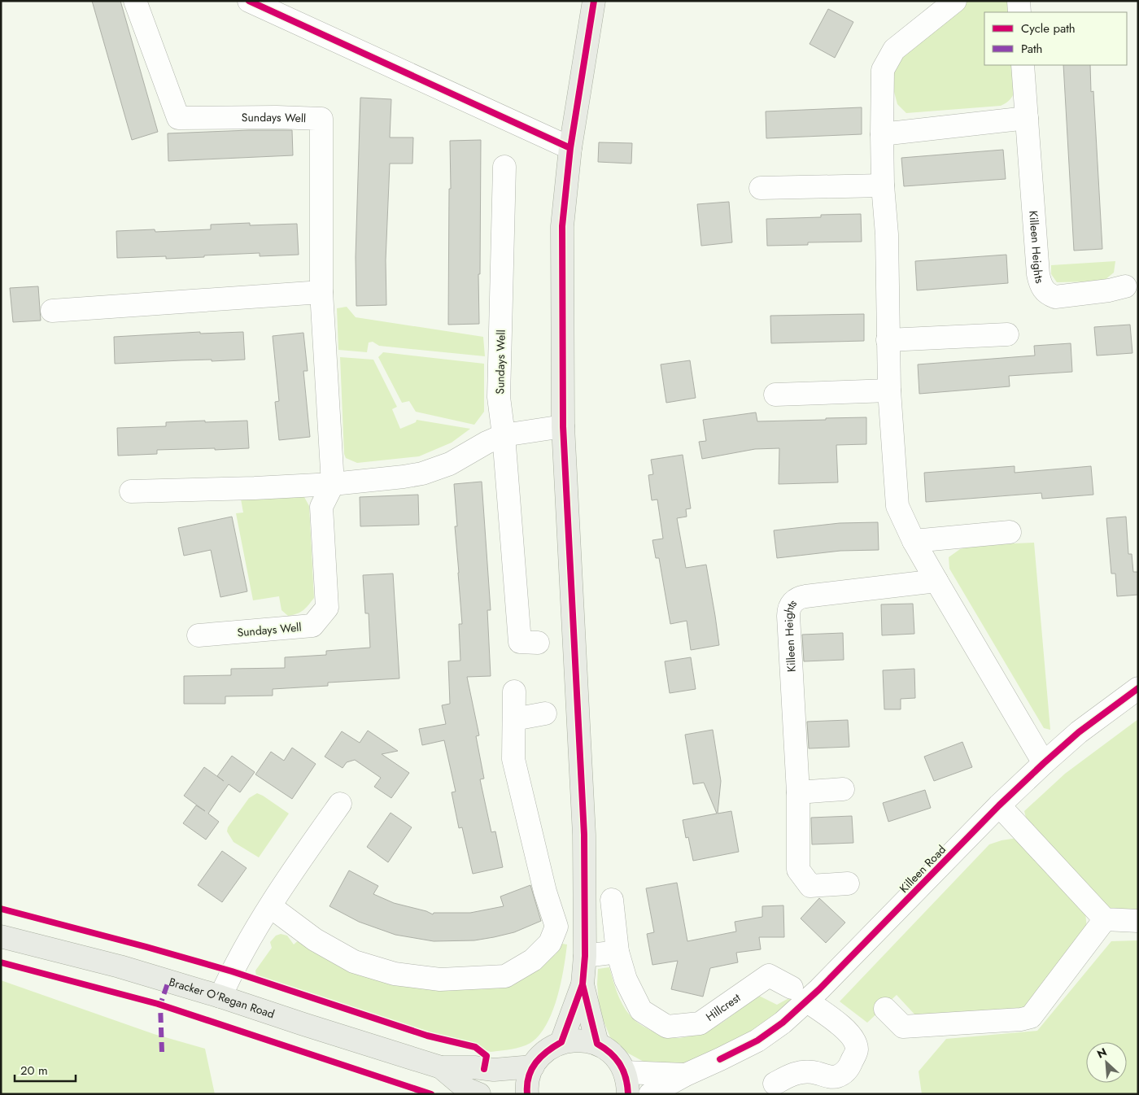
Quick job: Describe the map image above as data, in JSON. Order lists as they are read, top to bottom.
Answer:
{
  "streets": {
    "main road": ["Bracker O'Regan Road"],
    "street": [
      "Sundays Well",
      "Killeen Heights",
      "Killeen Road",
      "Hillcrest"
    ]
  },
  "crossings": [
    ["Killeen Road", "Hillcrest"]
  ],
  "legend": ["Cycle path", "Path"],
  "scale_bar": "20 m",
  "north": "top left"
}
